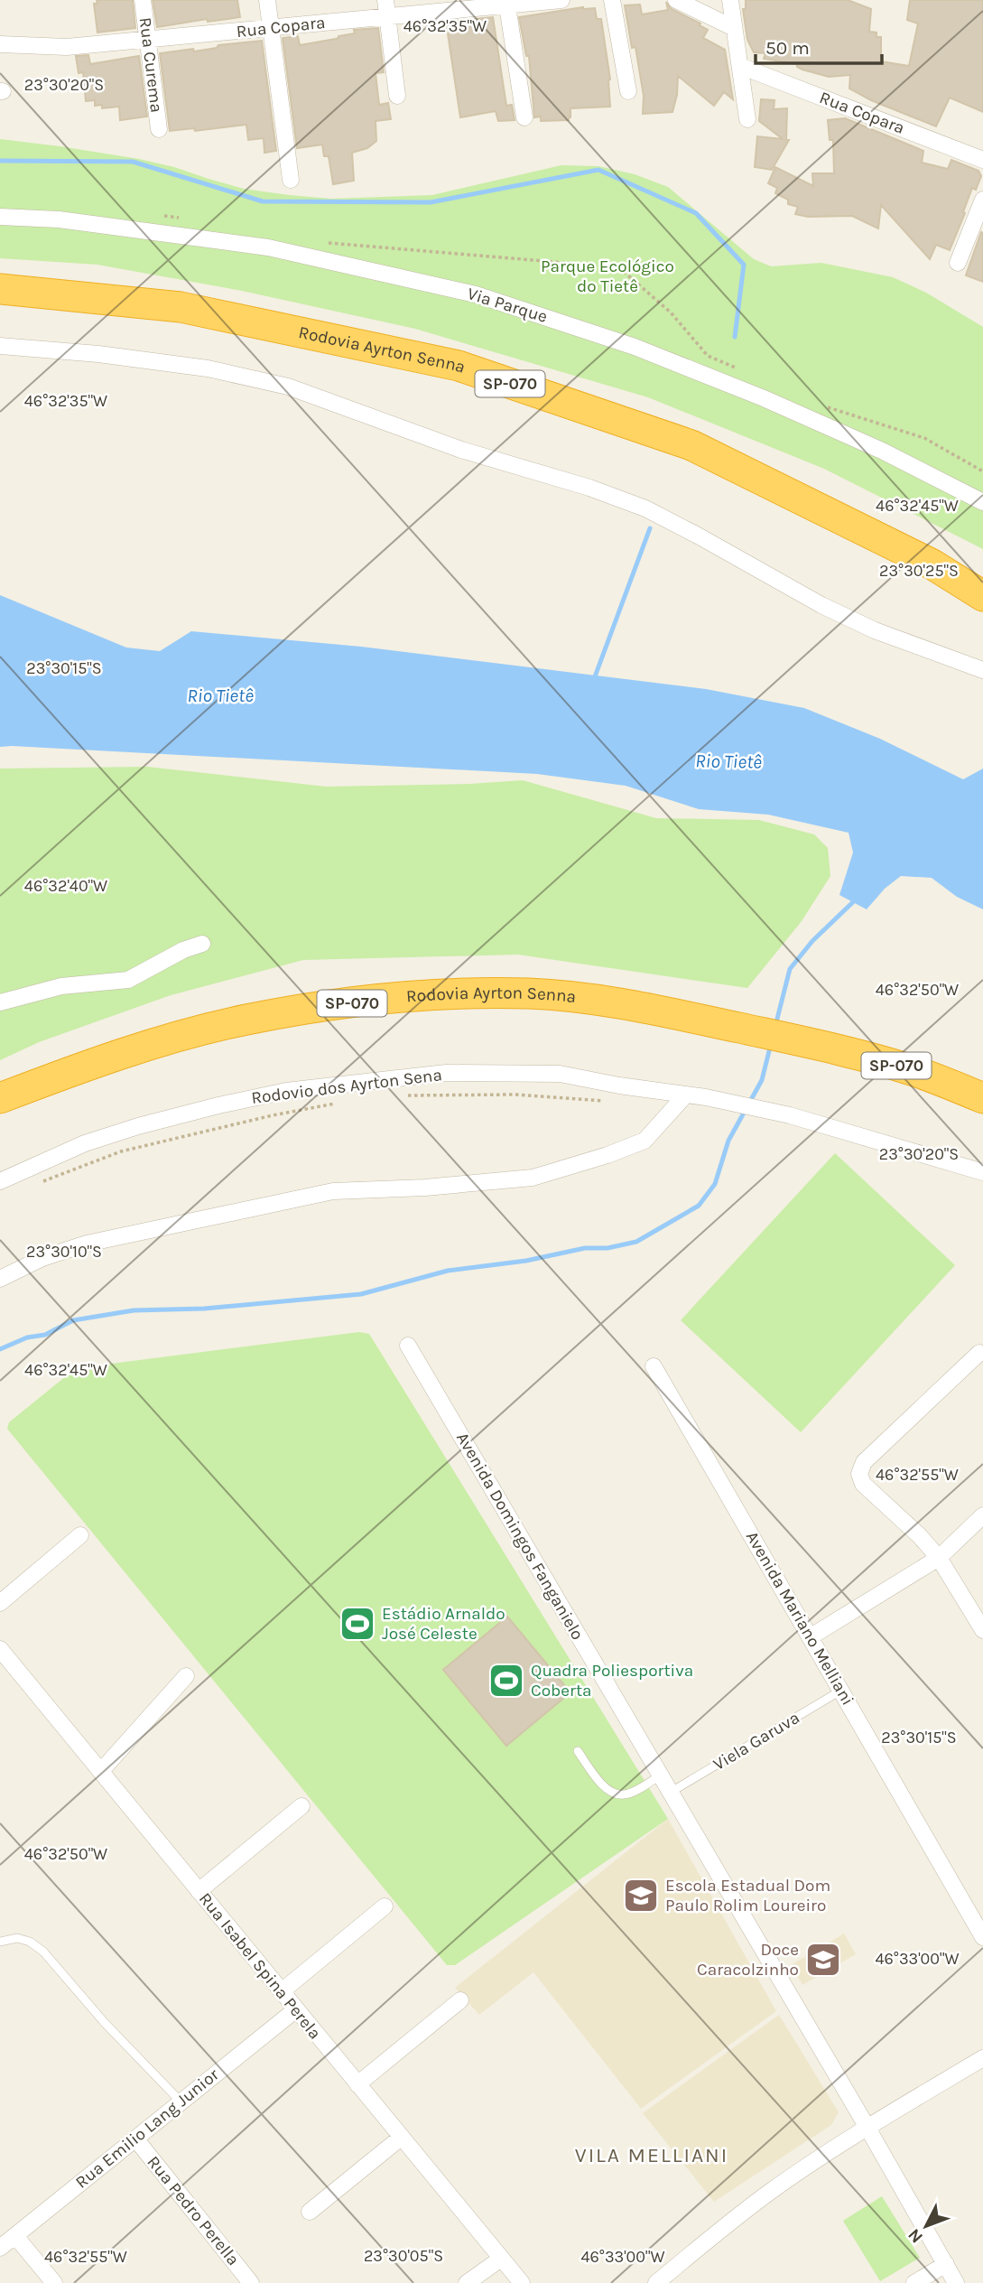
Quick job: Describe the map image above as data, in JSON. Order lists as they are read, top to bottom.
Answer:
{
  "streets": {
    "highway": ["Rodovia Ayrton Senna", "SP-070"],
    "street": [
      "Rua Copara",
      "Rua Curema",
      "Via Parque",
      "Rodovio dos Ayrton Sena",
      "Avenida Domingos Fanganielo",
      "Avenida Mariano Melliani",
      "Rua Isabel Spina Perela",
      "Rua Emilio Lang Junior",
      "Rua Pedro Perella"
    ],
    "lane": ["Viela Garuva"]
  },
  "crossings": [
    ["Rua Copara", "Rua Curema"],
    ["Avenida Domingos Fanganielo", "Viela Garuva"],
    ["Avenida Mariano Melliani", "Viela Garuva"],
    ["Rua Isabel Spina Perela", "Rua Emilio Lang Junior"],
    ["Rua Emilio Lang Junior", "Rua Pedro Perella"]
  ],
  "districts": ["VILA MELLIANI"],
  "water": ["Rio Tietê"],
  "parks": ["Parque Ecológico do Tietê"],
  "places": {
    "sports": ["Estádio Arnaldo José Celeste", "Quadra Poliesportiva Coberta"],
    "school or university": ["Escola Estadual Dom Paulo Rolim Loureiro", "Doce Caracolzinho"]
  },
  "scale_bar": "50 m",
  "north": "bottom left",
  "coordinates": [
    "46°32'35\"W",
    "23°30'20\"S",
    "46°32'45\"W",
    "23°30'25\"S",
    "23°30'15\"S",
    "46°32'40\"W",
    "46°32'50\"W",
    "23°30'10\"S",
    "46°32'55\"W",
    "46°33'00\"W",
    "23°30'05\"S"
  ]
}
